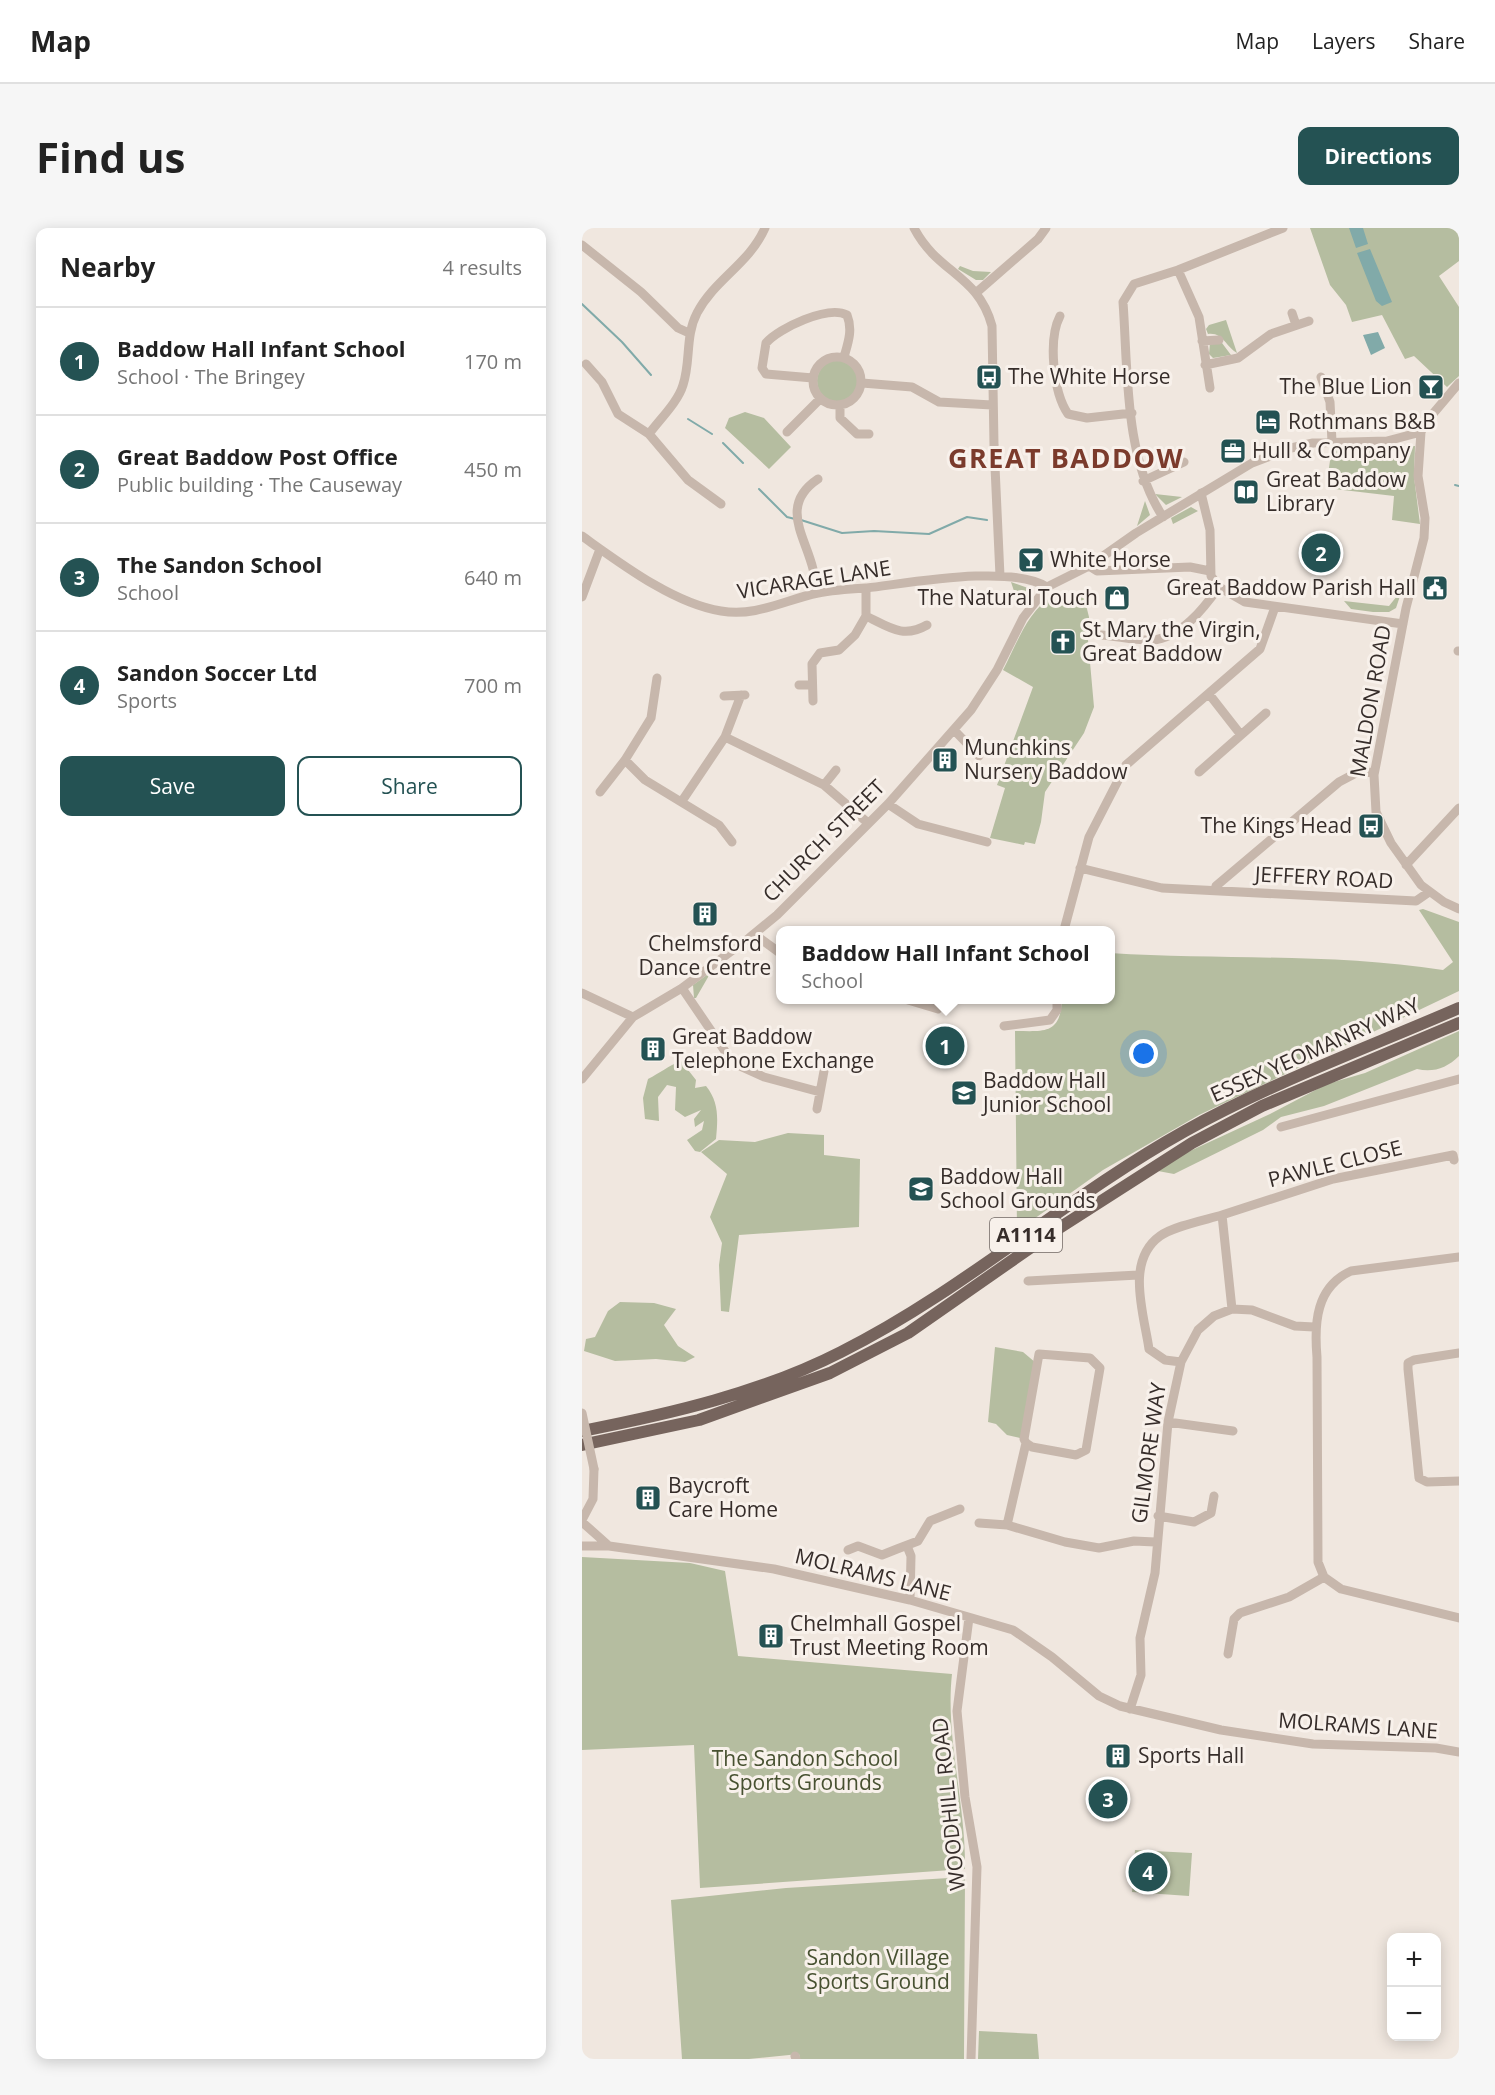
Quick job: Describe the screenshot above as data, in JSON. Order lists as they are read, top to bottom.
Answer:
{
  "streets": {
    "main road": ["ESSEX YEOMANRY WAY", "A1114"],
    "street": [
      "VICARAGE LANE",
      "MALDON ROAD",
      "CHURCH STREET",
      "JEFFERY ROAD",
      "PAWLE CLOSE",
      "GILMORE WAY",
      "MOLRAMS LANE",
      "WOODHILL ROAD"
    ]
  },
  "crossings": [
    ["VICARAGE LANE", "CHURCH STREET"],
    ["MALDON ROAD", "JEFFERY ROAD"],
    ["GILMORE WAY", "MOLRAMS LANE"],
    ["MOLRAMS LANE", "WOODHILL ROAD"]
  ],
  "districts": ["GREAT BADDOW"],
  "parks": ["The Sandon School Sports Grounds", "Sandon Village Sports Ground"],
  "places": {
    "bus stop": ["The White Horse", "The Kings Head"],
    "bar": ["The Blue Lion", "White Horse"],
    "hotel": ["Rothmans B&B"],
    "office": ["Hull & Company"],
    "library": ["Great Baddow Library"],
    "public building": ["Great Baddow Parish Hall"],
    "shop": ["The Natural Touch"],
    "church": ["St Mary the Virgin, Great Baddow"],
    "building": [
      "Munchkins Nursery Baddow",
      "Chelmsford Dance Centre",
      "Great Baddow Telephone Exchange",
      "Baycroft Care Home",
      "Chelmhall Gospel Trust Meeting Room",
      "Sports Hall"
    ],
    "school or university": ["Baddow Hall Junior School", "Baddow Hall School Grounds"]
  },
  "page": {
    "header": "Map",
    "nav": ["Map", "Layers", "Share"],
    "buttons": [
      "Directions",
      ["Save", "Share"]
    ],
    "title": "Find us",
    "heading": ["Nearby", "4 results"],
    "list": [
      {
        "mark": "1",
        "name": "Baddow Hall Infant School",
        "note": "School · The Bringey",
        "value": "170 m"
      },
      {
        "mark": "2",
        "name": "Great Baddow Post Office",
        "note": "Public building · The Causeway",
        "value": "450 m"
      },
      {
        "mark": "3",
        "name": "The Sandon School",
        "note": "School",
        "value": "640 m"
      },
      {
        "mark": "4",
        "name": "Sandon Soccer Ltd",
        "note": "Sports",
        "value": "700 m"
      }
    ],
    "pins": [
      "2",
      "1",
      "3",
      "4"
    ],
    "popup": ["Baddow Hall Infant School", "School"],
    "map_buttons": ["+", "−"]
  }
}
